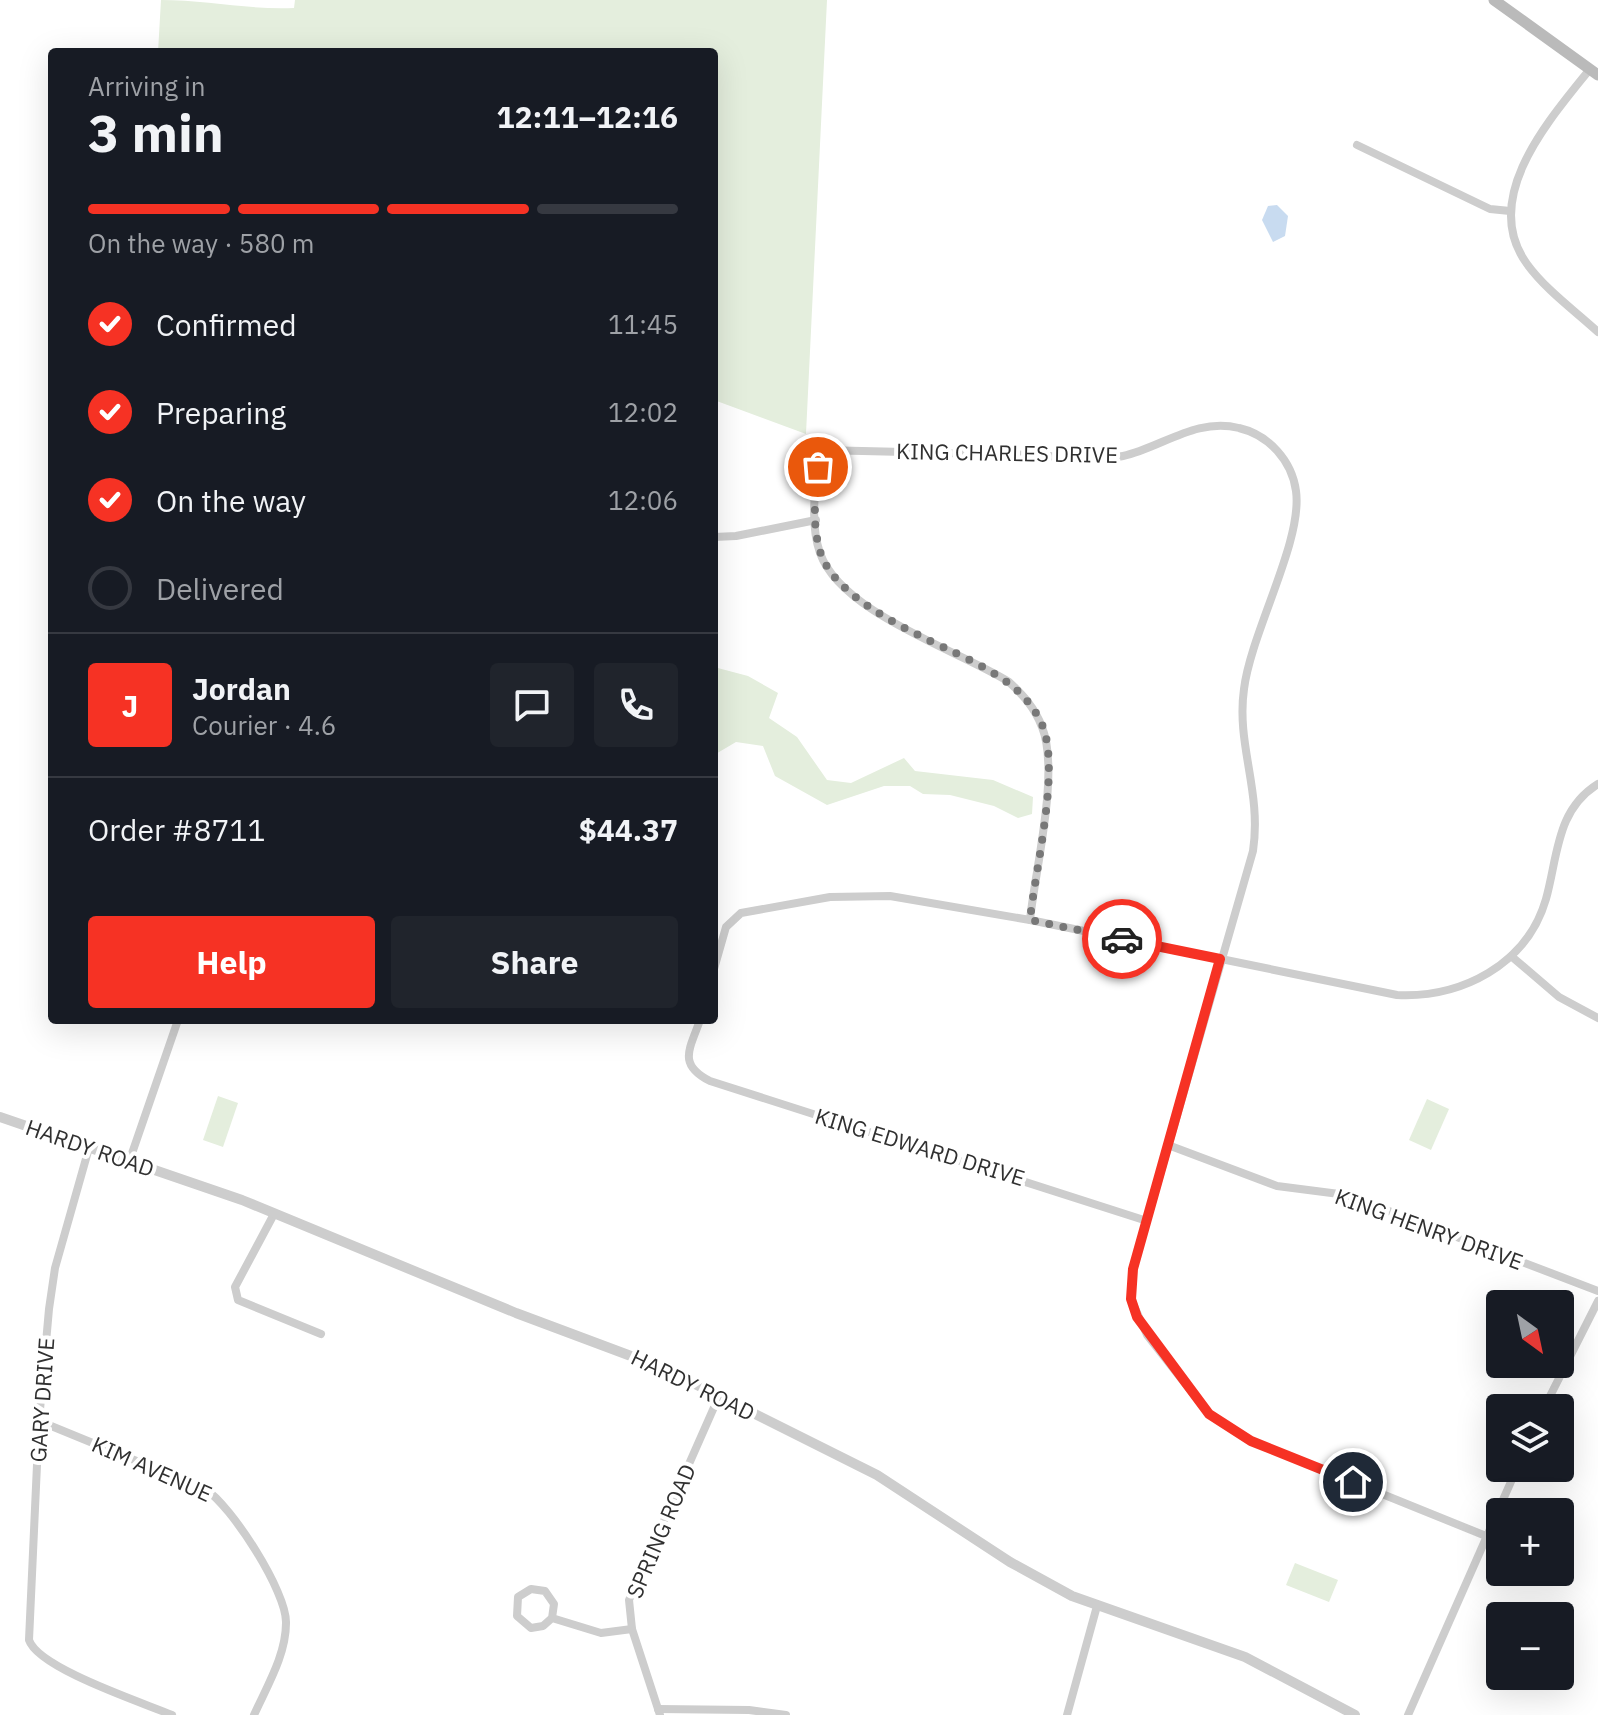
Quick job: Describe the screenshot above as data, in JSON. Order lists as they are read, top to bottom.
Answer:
{
  "streets": {
    "street": [
      "KING CHARLES DRIVE",
      "KING EDWARD DRIVE",
      "HARDY ROAD",
      "KING HENRY DRIVE",
      "GARY DRIVE",
      "KIM AVENUE",
      "SPRING ROAD"
    ]
  },
  "crossings": [
    ["KING CHARLES DRIVE", "KING EDWARD DRIVE"],
    ["KING CHARLES DRIVE", "KING HENRY DRIVE"],
    ["HARDY ROAD", "GARY DRIVE"],
    ["HARDY ROAD", "SPRING ROAD"],
    ["GARY DRIVE", "KIM AVENUE"]
  ],
  "north": "bottom right",
  "page": {
    "heading": ["3 min", "Arriving in", "12:11–12:16"],
    "panel": [
      "Jordan",
      "Courier · 4.6",
      "Order #8711",
      "$44.37"
    ],
    "bar": "On the way · 580 m",
    "list": [
      ["Confirmed", "11:45"],
      ["Preparing", "12:02"],
      ["On the way", "12:06"],
      "Delivered"
    ],
    "round": "J",
    "buttons": ["Help", "Share"],
    "map_buttons": ["+", "−"]
  }
}
